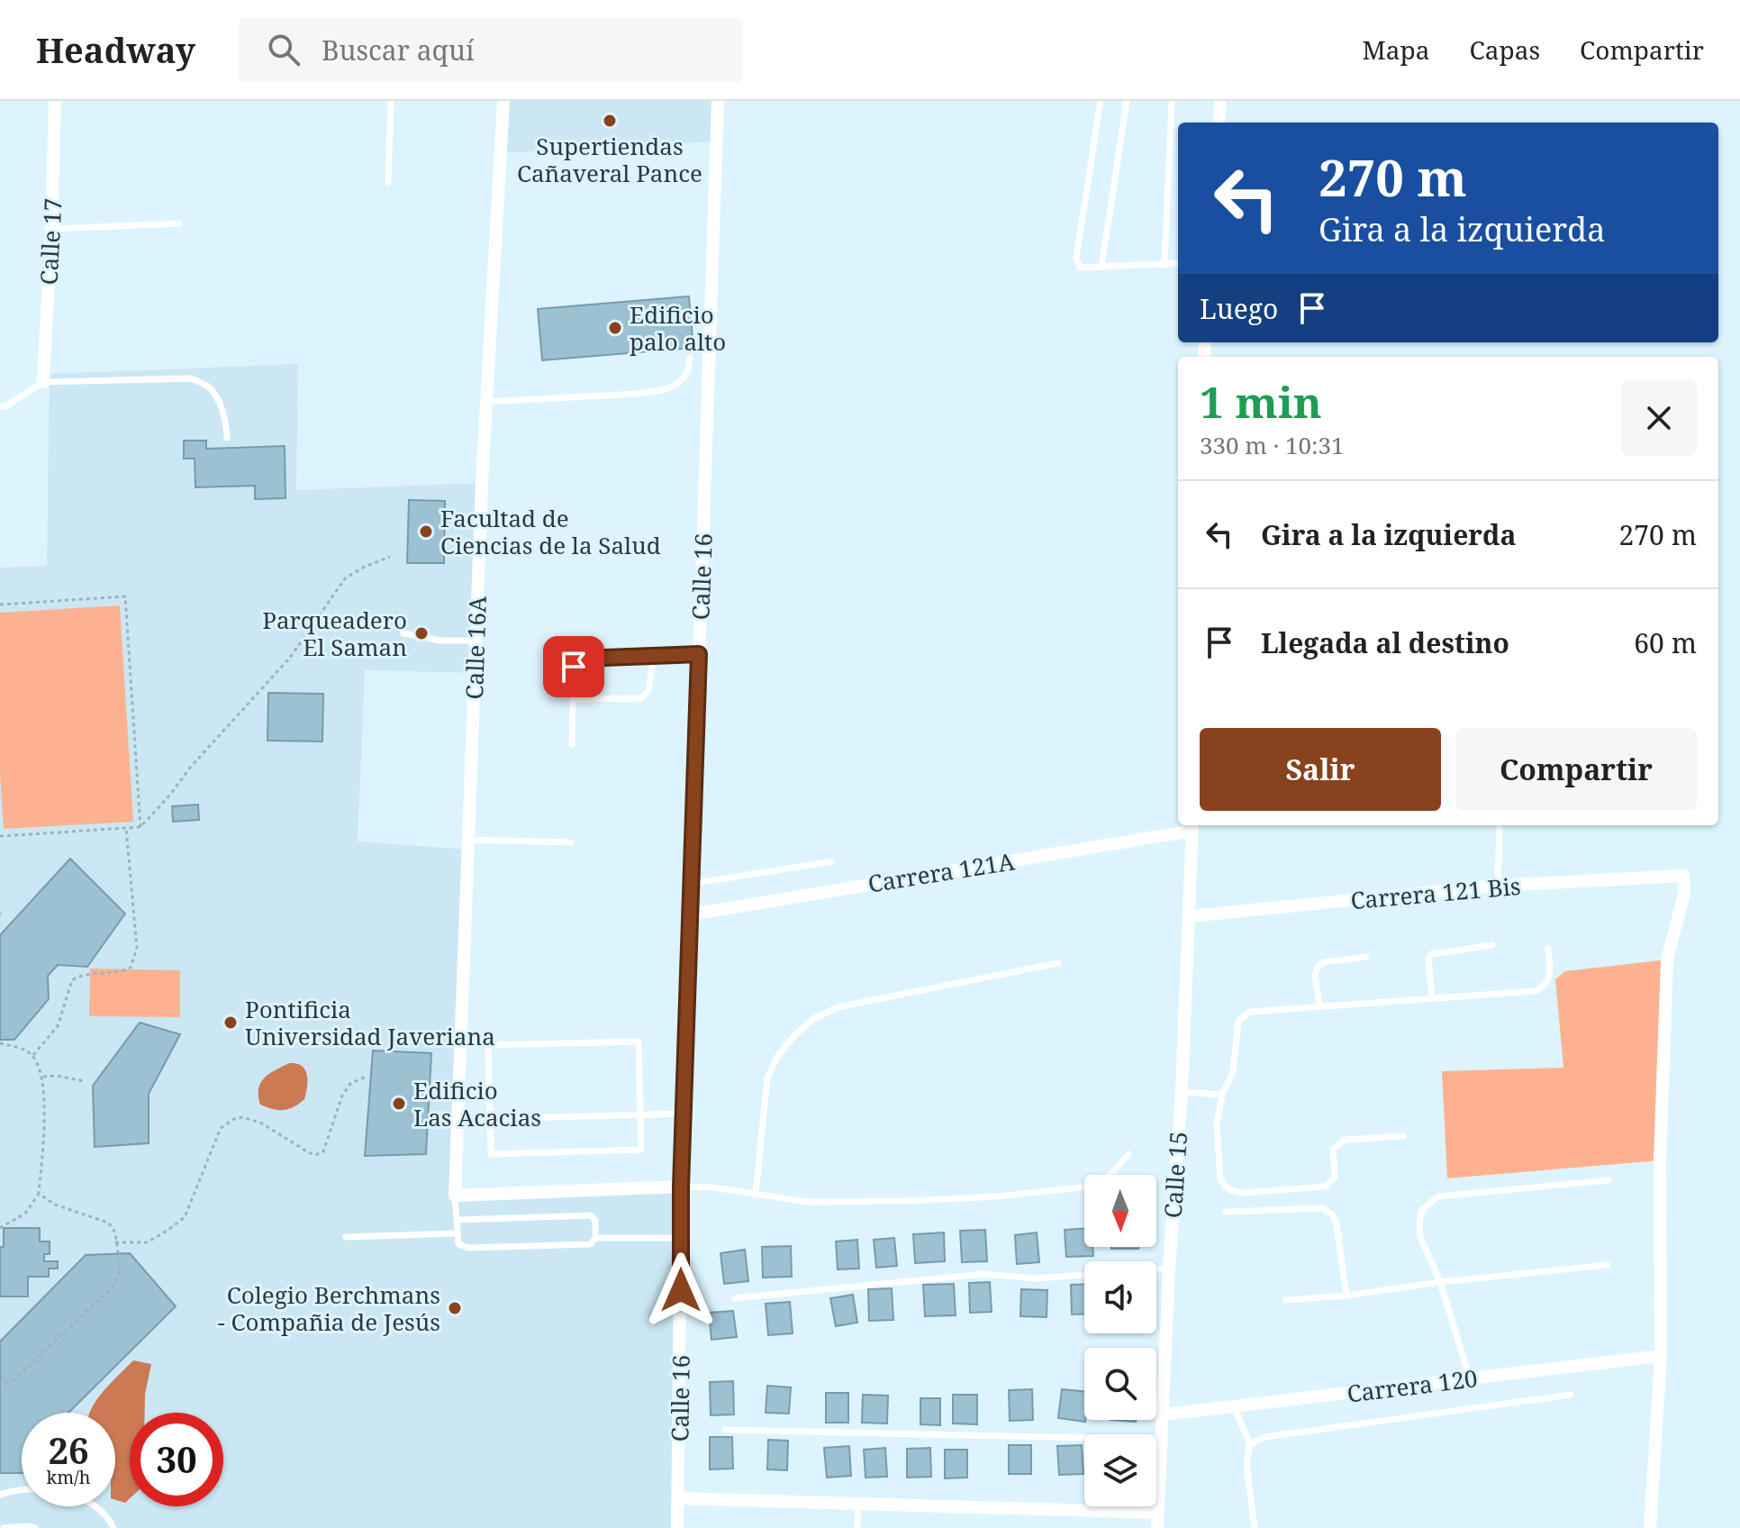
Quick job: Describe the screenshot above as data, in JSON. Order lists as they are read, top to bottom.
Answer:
{
  "streets": {
    "street": [
      "Calle 17",
      "Calle 16",
      "Calle 16A",
      "Carrera 121A",
      "Carrera 121 Bis",
      "Calle 15",
      "Carrera 120"
    ]
  },
  "crossings": [
    ["Calle 16", "Carrera 121A"],
    ["Carrera 121A", "Calle 15"],
    ["Carrera 121 Bis", "Calle 15"],
    ["Carrera 121 Bis", "Carrera 120"],
    ["Calle 15", "Carrera 120"]
  ],
  "places": [
    "Supertiendas Cañaveral Pance",
    "Edificio palo alto",
    "Facultad de Ciencias de la Salud",
    "Parqueadero El Saman",
    "Pontificia Universidad Javeriana",
    "Edificio Las Acacias",
    "Colegio Berchmans - Compañia de Jesús"
  ],
  "north": "bottom",
  "page": {
    "header": "Headway",
    "search": "Buscar aquí",
    "nav": ["Mapa", "Capas", "Compartir"],
    "turn": ["270 m", "Gira a la izquierda"],
    "then": "Luego",
    "heading": ["1 min", "330 m · 10:31"],
    "list": [
      {
        "name": "Gira a la izquierda",
        "value": "270 m"
      },
      {
        "name": "Llegada al destino",
        "value": "60 m"
      }
    ],
    "buttons": ["Salir", "Compartir"],
    "speed": "26 km/h",
    "limit": "30"
  }
}
